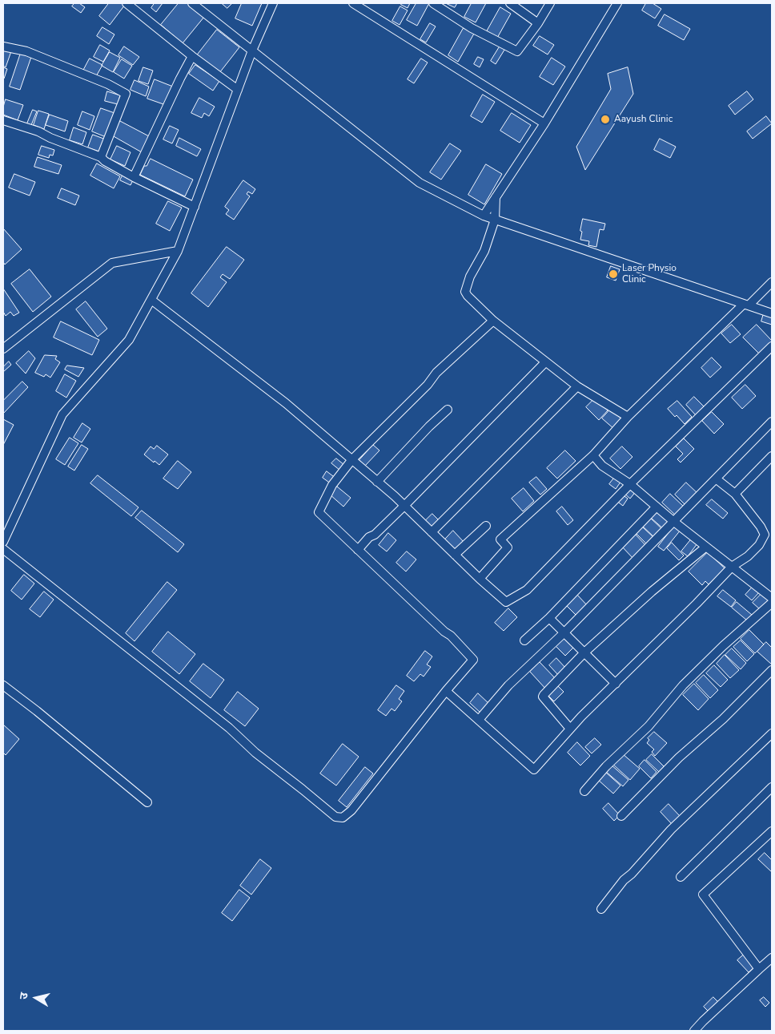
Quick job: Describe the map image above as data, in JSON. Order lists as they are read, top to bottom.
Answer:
{
  "places": ["Aayush Clinic", "Laser Physio Clinic"],
  "north": "left"
}
